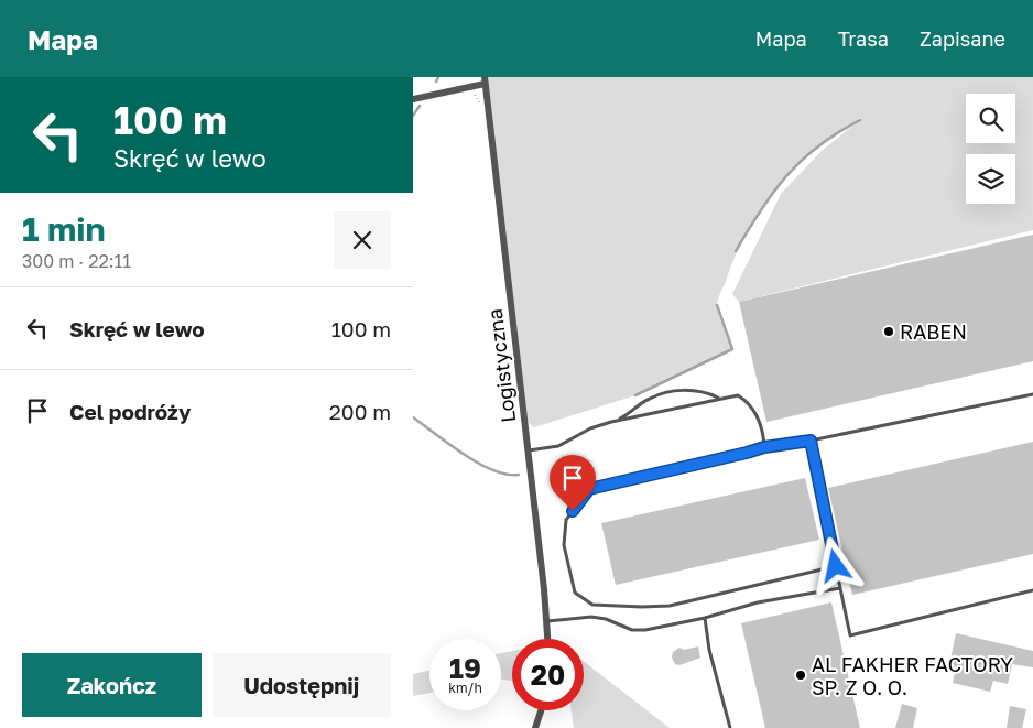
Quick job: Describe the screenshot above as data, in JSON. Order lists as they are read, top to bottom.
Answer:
{
  "streets": {
    "street": ["Logistyczna"]
  },
  "places": ["RABEN", "AL FAKHER FACTORY SP. Z O. O."],
  "page": {
    "header": "Mapa",
    "nav": ["Mapa", "Trasa", "Zapisane"],
    "turn": ["100 m", "Skręć w lewo"],
    "heading": ["1 min", "300 m · 22:11"],
    "list": [
      {
        "name": "Skręć w lewo",
        "value": "100 m"
      },
      {
        "name": "Cel podróży",
        "value": "200 m"
      }
    ],
    "speed": "19 km/h",
    "limit": "20",
    "buttons": ["Zakończ", "Udostępnij"]
  }
}
